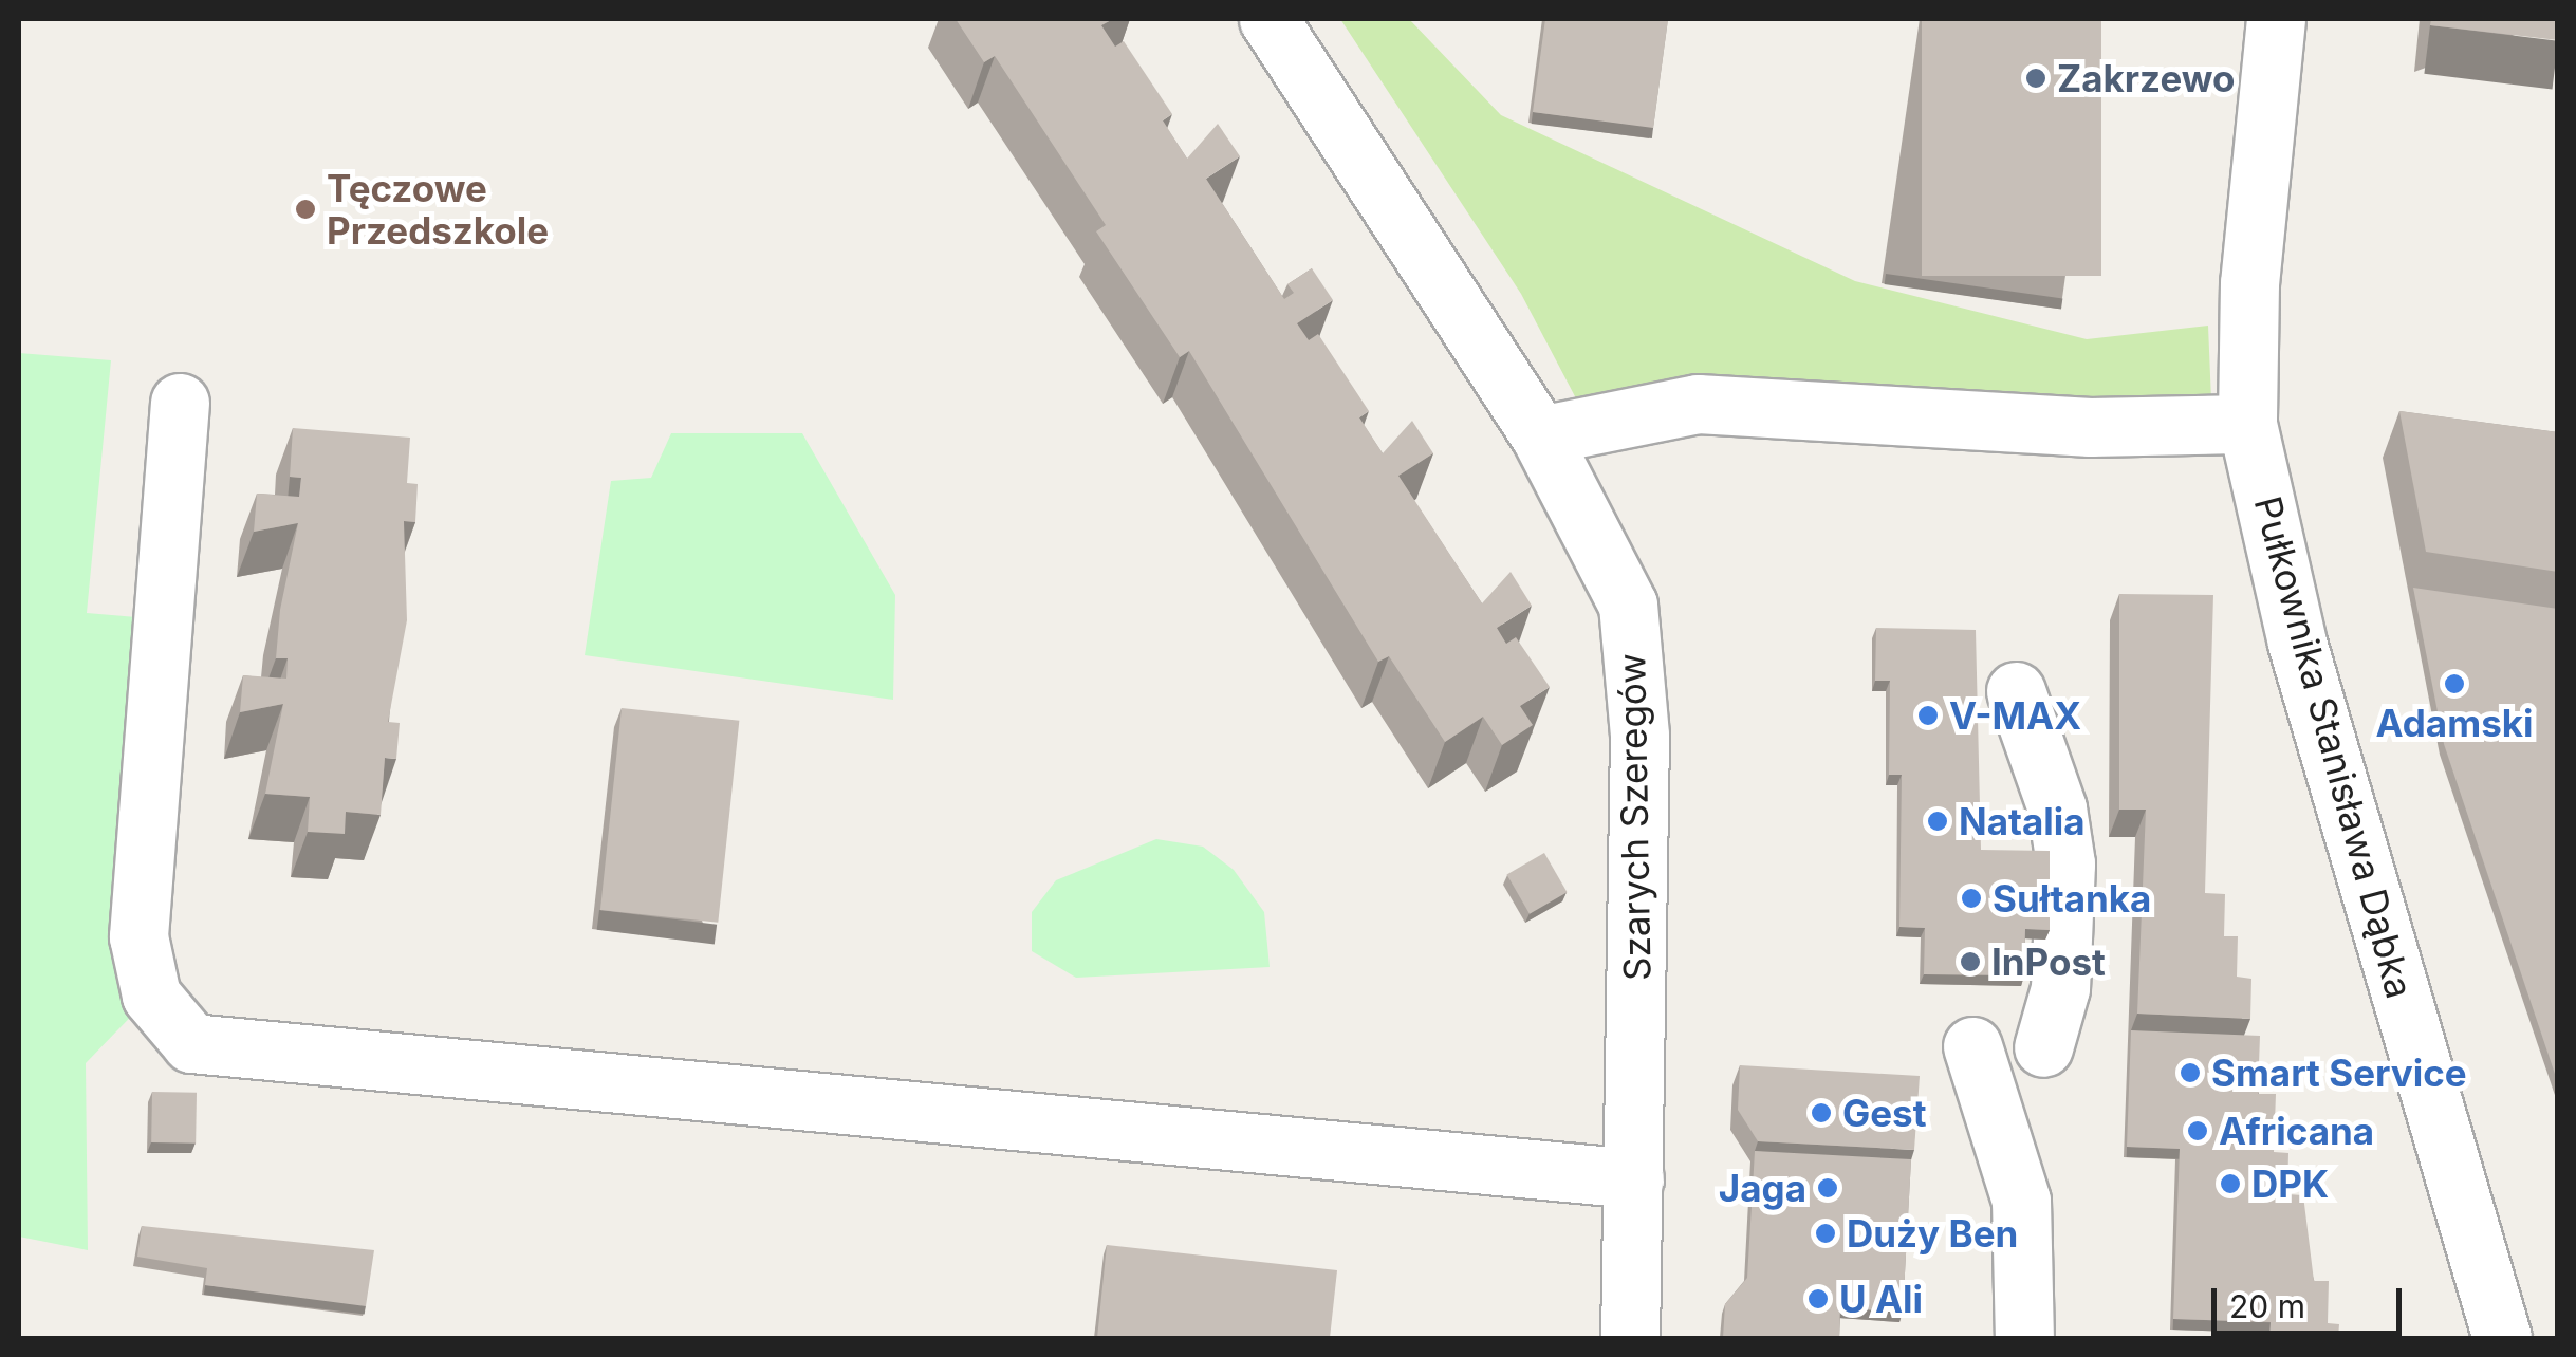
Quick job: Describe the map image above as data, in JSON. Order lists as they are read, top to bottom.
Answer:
{
  "streets": {
    "street": ["Pułkownika Stanisława Dąbka", "Szarych Szeregów"]
  },
  "places": [
    "Zakrzewo",
    "Tęczowe Przedszkole",
    "Adamski",
    "V-MAX",
    "Natalia",
    "Sułtanka",
    "InPost",
    "Smart Service",
    "Gest",
    "Africana",
    "DPK",
    "Jaga",
    "Duży Ben",
    "U Ali"
  ],
  "scale_bar": "20 m"
}
